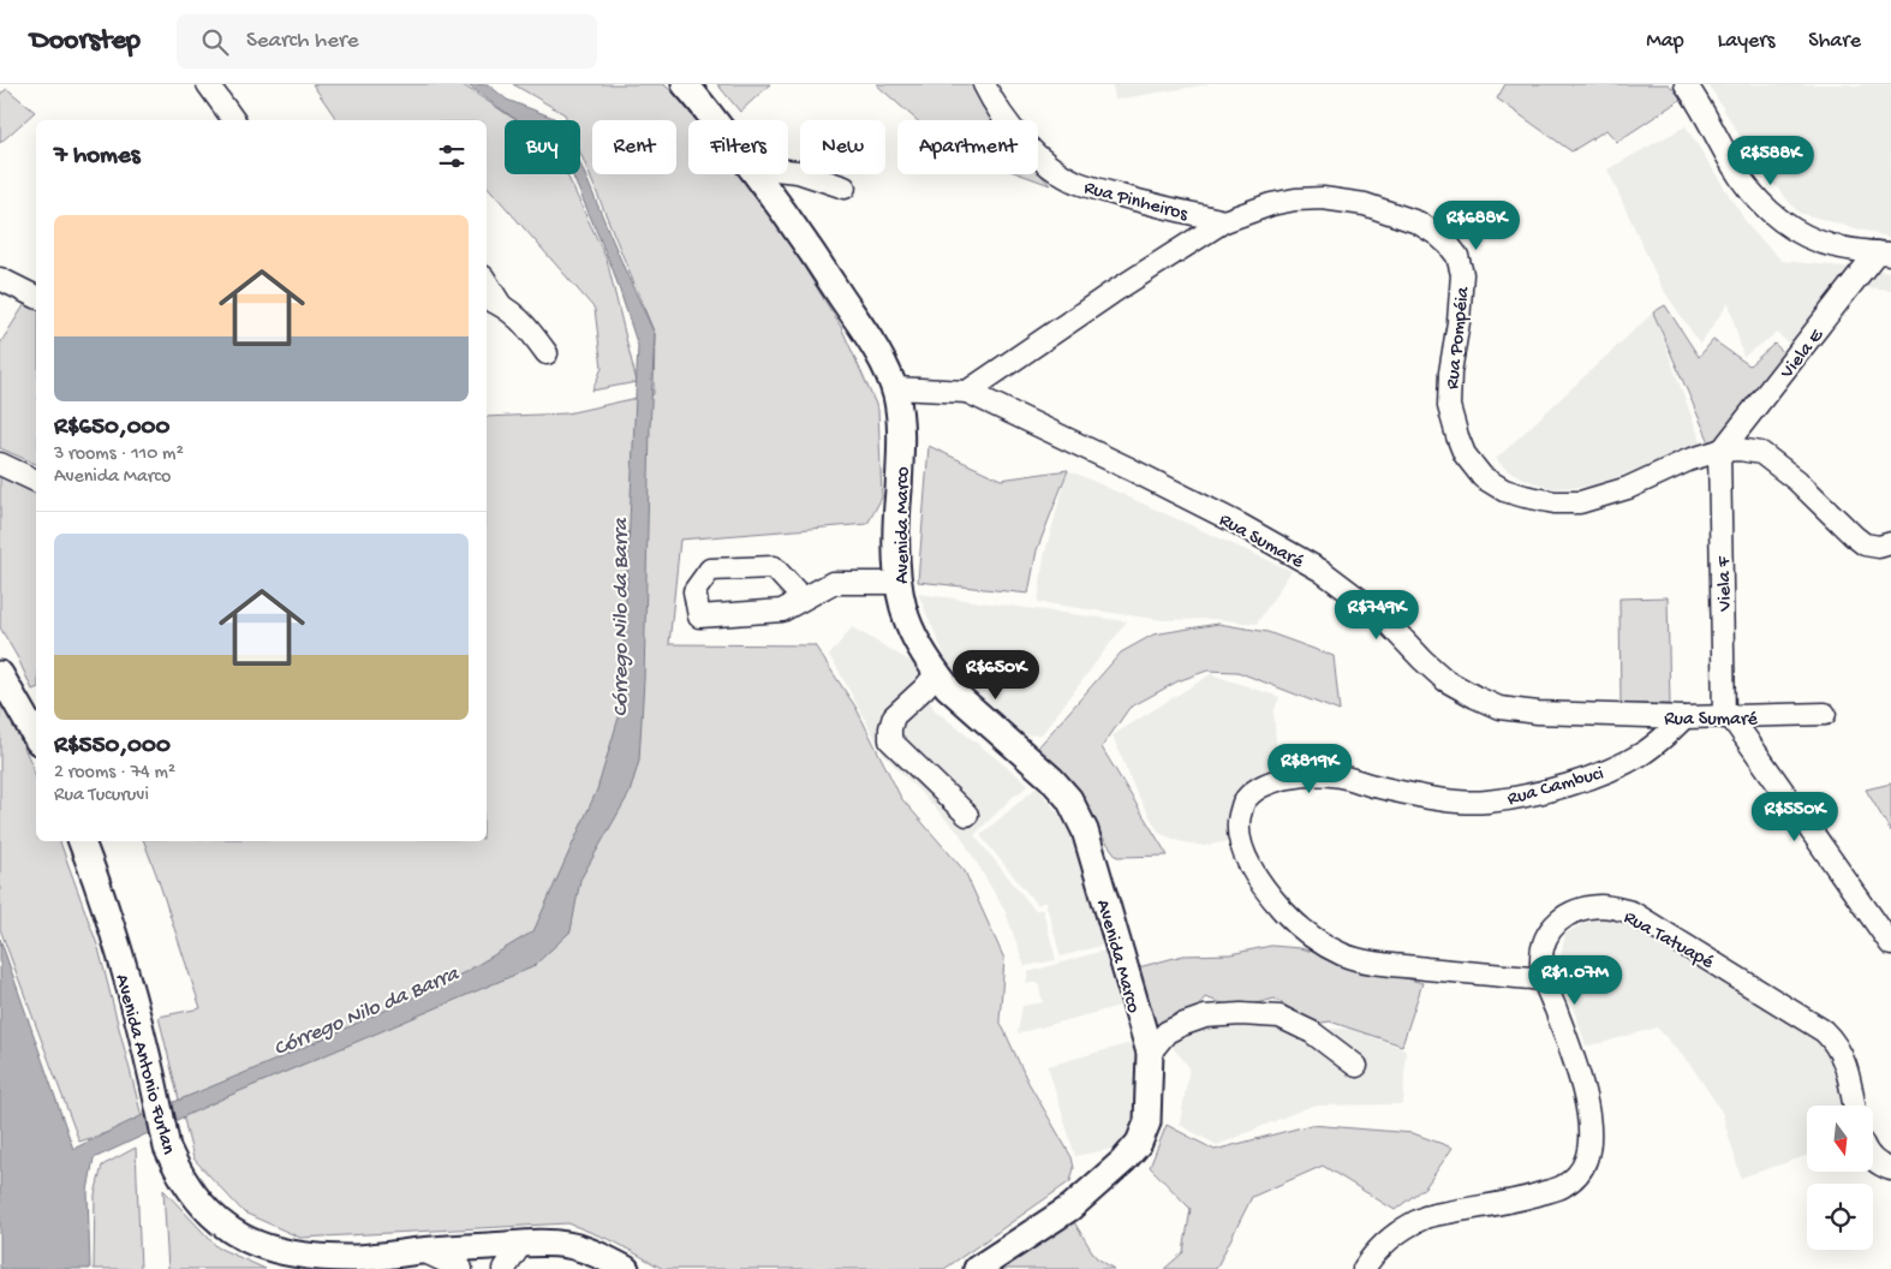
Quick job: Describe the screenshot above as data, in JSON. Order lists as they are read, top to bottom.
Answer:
{
  "streets": {
    "main road": ["Avenida Marco", "Avenida Antonio Furlan"],
    "street": [
      "Rua Pinheiros",
      "Rua Pompéia",
      "Viela E",
      "Rua Sumaré",
      "Viela F",
      "Rua Cambuci",
      "Rua Tatuapé"
    ]
  },
  "crossings": [
    ["Rua Pinheiros", "Rua Pompéia"],
    ["Rua Pompéia", "Viela E"],
    ["Rua Pompéia", "Rua Sumaré"],
    ["Rua Pompéia", "Viela F"],
    ["Viela E", "Viela F"],
    ["Rua Sumaré", "Viela F"],
    ["Rua Sumaré", "Rua Cambuci"],
    ["Rua Cambuci", "Rua Tatuapé"]
  ],
  "water": ["Córrego Nilo da Barra"],
  "north": "bottom",
  "page": {
    "header": "Doorstep",
    "search": "Search here",
    "nav": ["Map", "Layers", "Share"],
    "chip": [
      "Buy",
      "Rent",
      "Filters",
      "New",
      "Apartment"
    ],
    "heading": "7 homes",
    "price": [
      "R$588K",
      "R$688K",
      "R$749K",
      "R$650K",
      "R$819K",
      "R$550K",
      "R$1.07M"
    ],
    "list": [
      {
        "name": "R$650,000",
        "note": "3 rooms · 110 m² · Avenida Marco"
      },
      {
        "name": "R$550,000",
        "note": "2 rooms · 74 m² · Rua Tucuruvi"
      }
    ]
  }
}
